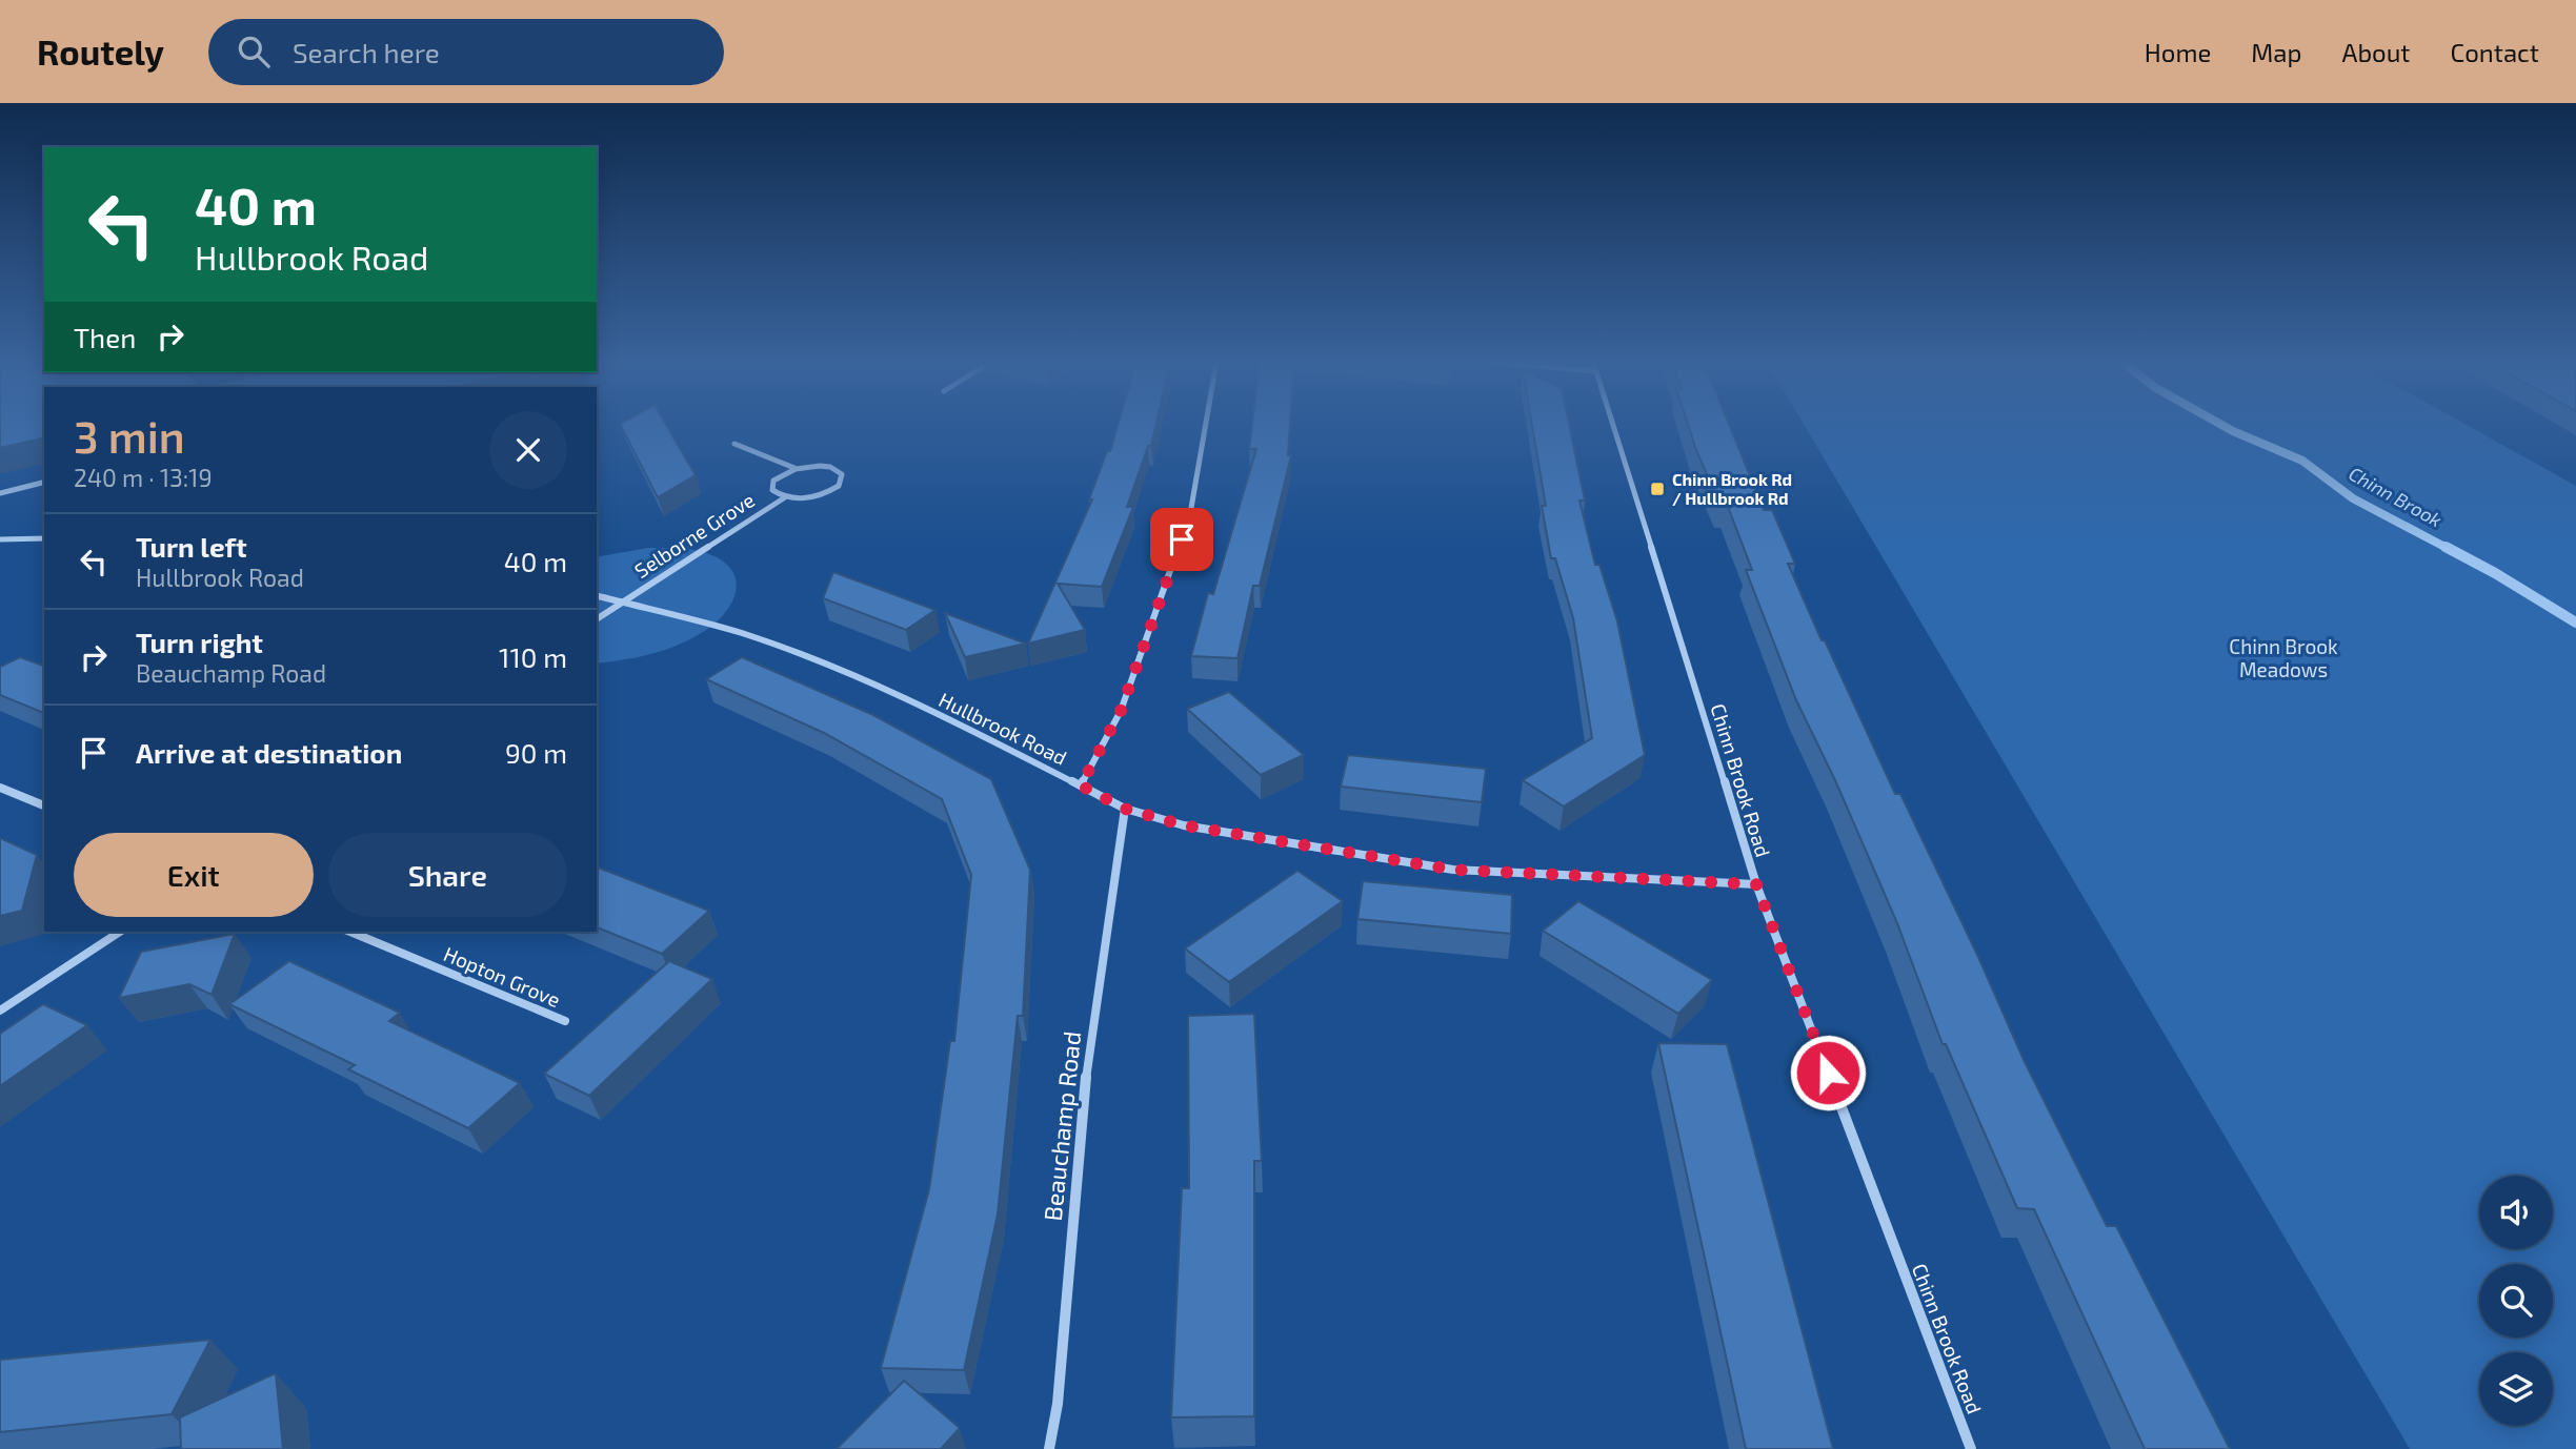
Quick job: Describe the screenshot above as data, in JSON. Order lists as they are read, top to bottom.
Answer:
{
  "streets": {
    "street": [
      "Selborne Grove",
      "Hullbrook Road",
      "Chinn Brook Road",
      "Hopton Grove",
      "Beauchamp Road"
    ]
  },
  "crossings": [
    ["Selborne Grove", "Hullbrook Road"],
    ["Hullbrook Road", "Chinn Brook Road"],
    ["Hullbrook Road", "Beauchamp Road"]
  ],
  "water": ["Chinn Brook"],
  "parks": ["Chinn Brook Meadows"],
  "places": {
    "transit": ["Chinn Brook Rd / Hullbrook Rd"]
  },
  "page": {
    "header": "Routely",
    "search": "Search here",
    "nav": [
      "Home",
      "Map",
      "About",
      "Contact"
    ],
    "turn": ["40 m", "Hullbrook Road"],
    "then": "Then",
    "heading": ["3 min", "240 m · 13:19"],
    "list": [
      {
        "name": "Turn left",
        "note": "Hullbrook Road",
        "value": "40 m"
      },
      {
        "name": "Turn right",
        "note": "Beauchamp Road",
        "value": "110 m"
      },
      {
        "name": "Arrive at destination",
        "value": "90 m"
      }
    ],
    "buttons": ["Exit", "Share"]
  }
}
